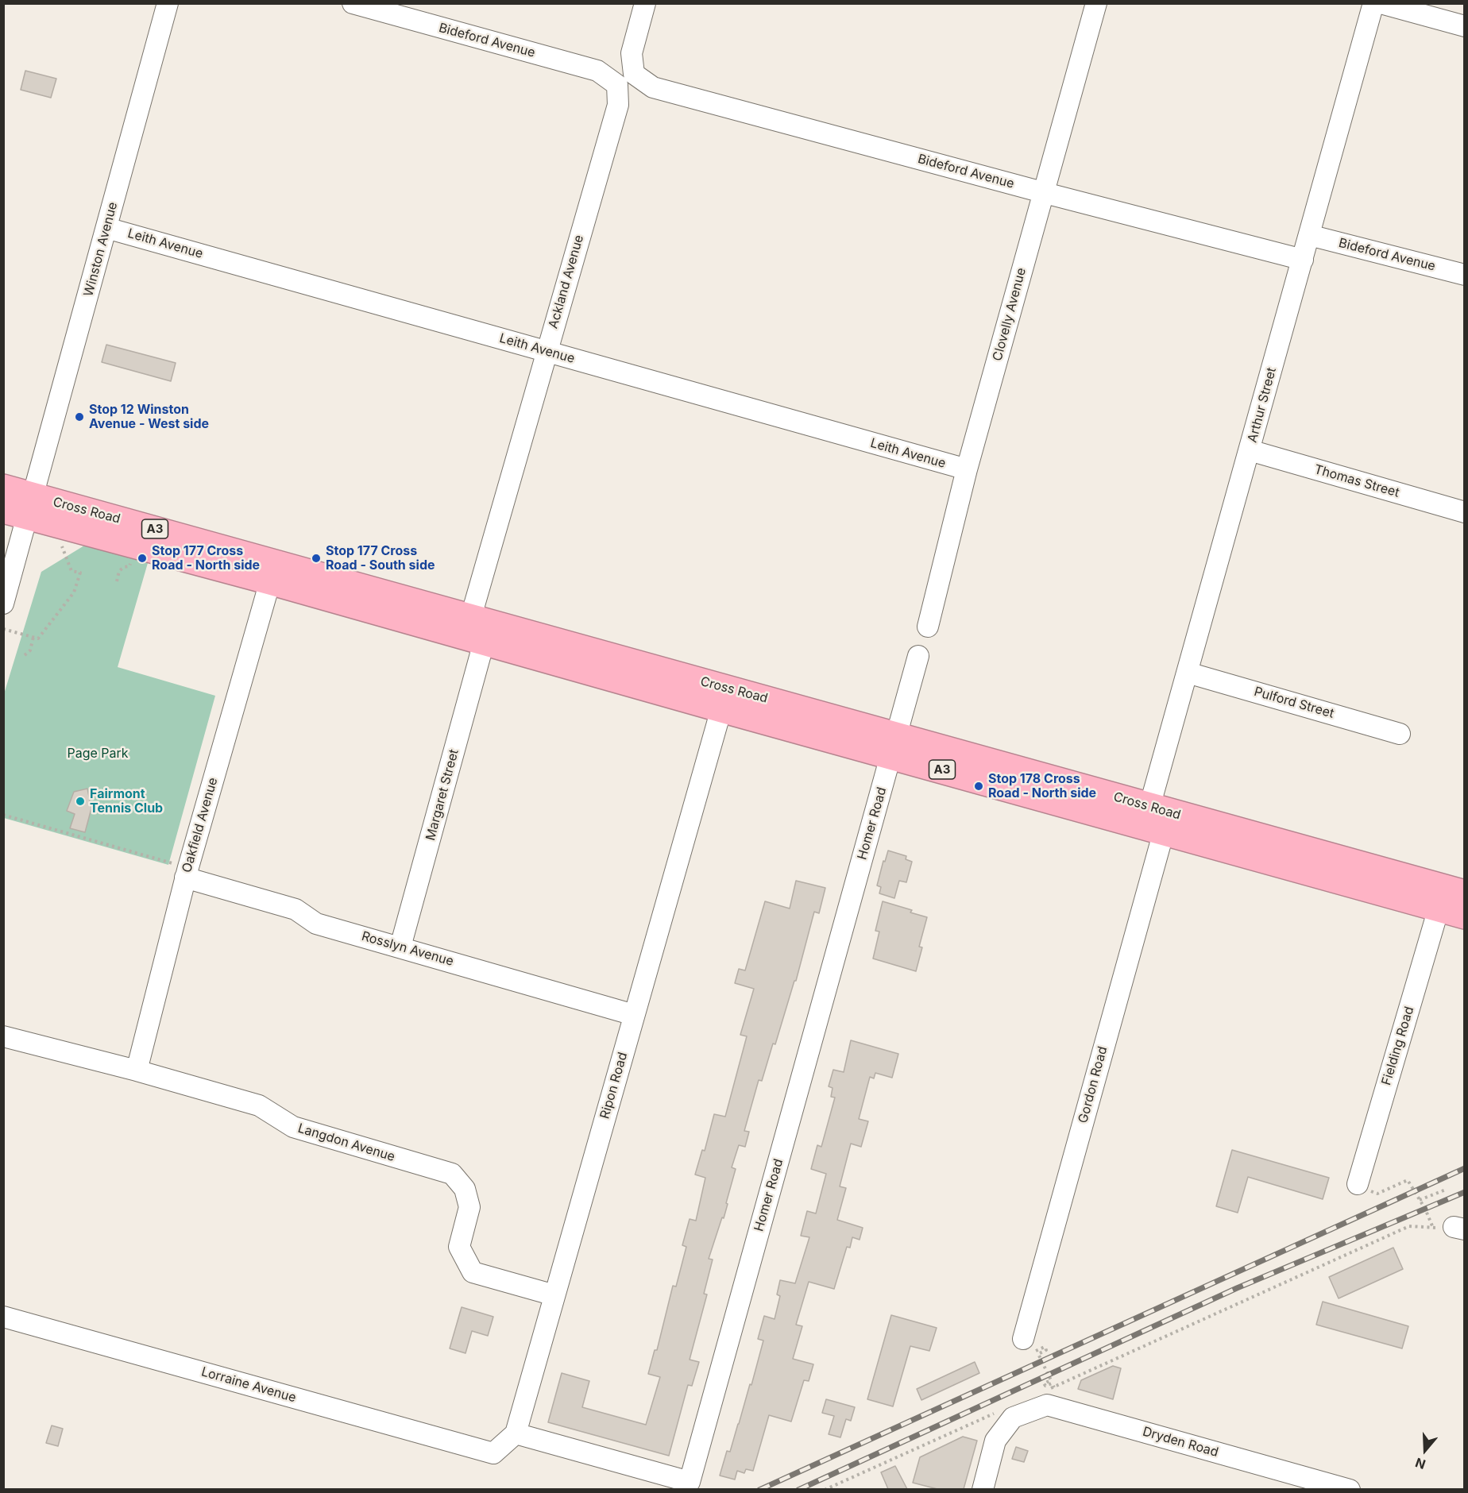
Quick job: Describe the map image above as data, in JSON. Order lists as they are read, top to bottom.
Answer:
{
  "streets": {
    "highway": ["Cross Road", "A3"],
    "street": [
      "Bideford Avenue",
      "Leith Avenue",
      "Winston Avenue",
      "Ackland Avenue",
      "Clovelly Avenue",
      "Arthur Street",
      "Thomas Street",
      "Pulford Street",
      "Margaret Street",
      "Homer Road",
      "Oakfield Avenue",
      "Rosslyn Avenue",
      "Fielding Road",
      "Gordon Road",
      "Ripon Road",
      "Langdon Avenue",
      "Lorraine Avenue",
      "Dryden Road"
    ]
  },
  "crossings": [
    ["Bideford Avenue", "Ackland Avenue"],
    ["Bideford Avenue", "Clovelly Avenue"],
    ["Bideford Avenue", "Arthur Street"],
    ["Leith Avenue", "Winston Avenue"],
    ["Leith Avenue", "Ackland Avenue"],
    ["Leith Avenue", "Clovelly Avenue"],
    ["Winston Avenue", "Cross Road"],
    ["Ackland Avenue", "Cross Road"],
    ["Arthur Street", "Thomas Street"],
    ["Arthur Street", "Cross Road"],
    ["Arthur Street", "Pulford Street"],
    ["Cross Road", "Margaret Street"],
    ["Cross Road", "Homer Road"],
    ["Cross Road", "Oakfield Avenue"],
    ["Cross Road", "Fielding Road"],
    ["Cross Road", "Gordon Road"],
    ["Cross Road", "Ripon Road"],
    ["Margaret Street", "Rosslyn Avenue"],
    ["Homer Road", "Ripon Road"],
    ["Homer Road", "Lorraine Avenue"],
    ["Oakfield Avenue", "Rosslyn Avenue"],
    ["Oakfield Avenue", "Langdon Avenue"],
    ["Rosslyn Avenue", "Ripon Road"],
    ["Ripon Road", "Langdon Avenue"],
    ["Ripon Road", "Lorraine Avenue"]
  ],
  "parks": ["Page Park"],
  "places": [
    "Stop 12 Winston Avenue - West side",
    "Stop 177 Cross Road - North side",
    "Stop 177 Cross Road - South side",
    "Stop 178 Cross Road - North side",
    "Fairmont Tennis Club"
  ],
  "north": "bottom"
}
